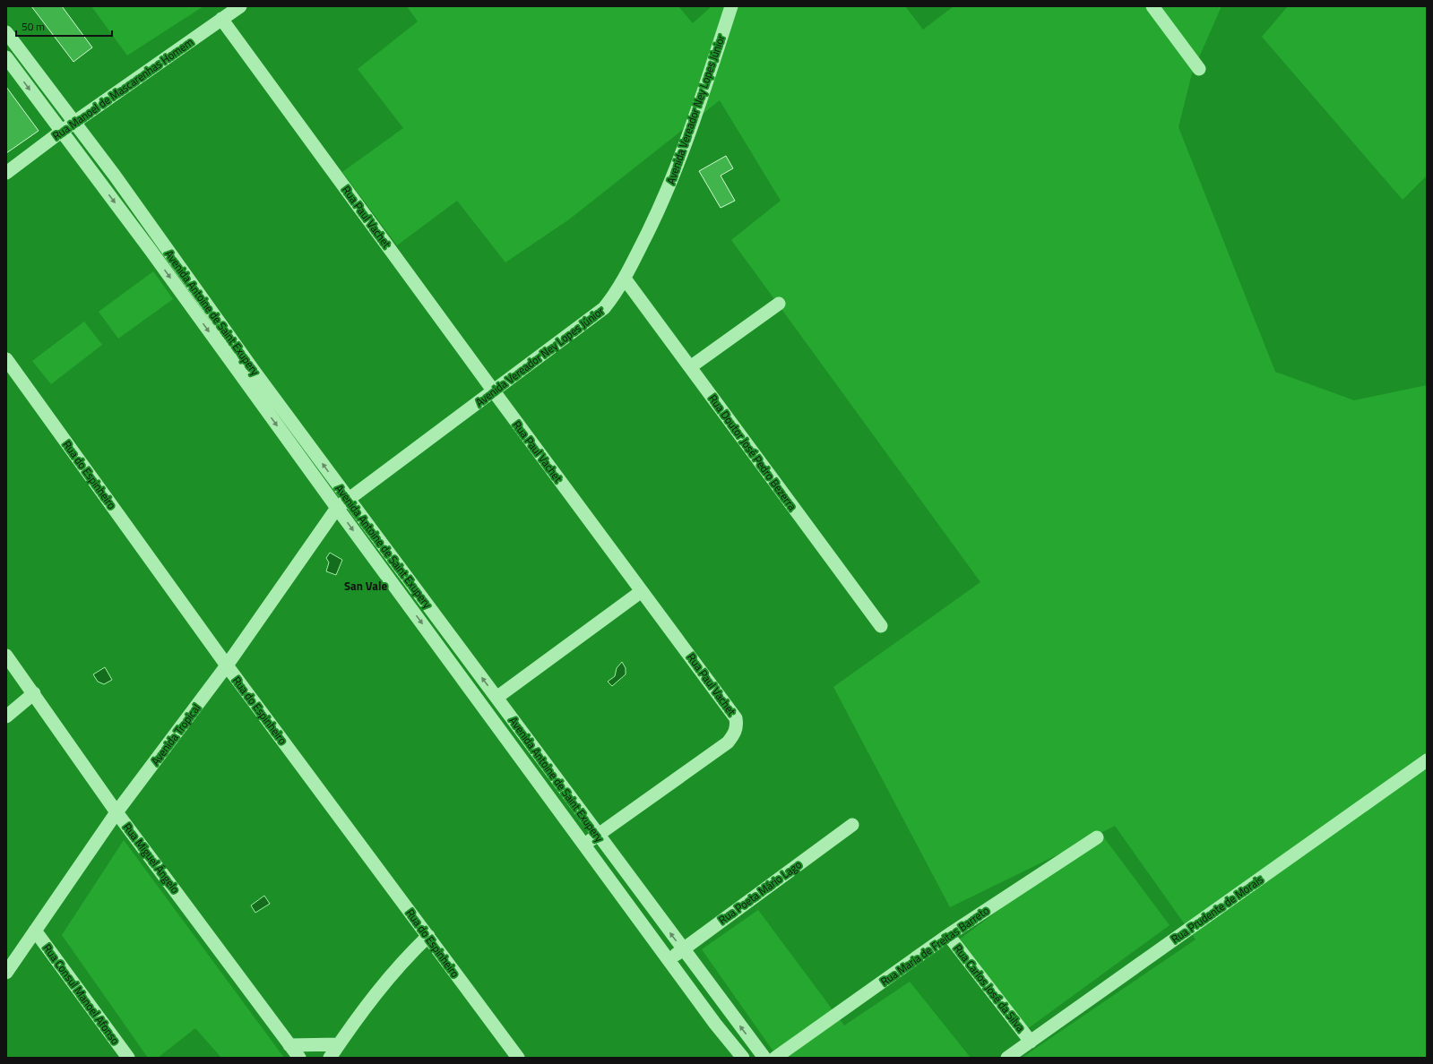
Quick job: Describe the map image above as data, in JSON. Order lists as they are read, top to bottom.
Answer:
{
  "streets": {
    "street": [
      "Rua Manoel de Mascarenhas Homem",
      "Avenida Vereador Ney Lopes Júnior",
      "Rua Paul Vachet",
      "Avenida Antoine de Saint Exupery",
      "Rua Doutor José Pedro Bezerra",
      "Rua do Espinheiro",
      "Avenida Tropical",
      "Rua Miguel Ángelo",
      "Rua Poeta Mário Lago",
      "Rua Prudente de Morais",
      "Rua Maria de Freitas Barreto",
      "Rua Carlos José da Silva",
      "Rua Consul Manoel Afonso"
    ]
  },
  "crossings": [
    ["Rua Manoel de Mascarenhas Homem", "Rua Paul Vachet"],
    ["Rua Manoel de Mascarenhas Homem", "Avenida Antoine de Saint Exupery"],
    ["Avenida Vereador Ney Lopes Júnior", "Rua Paul Vachet"],
    ["Avenida Vereador Ney Lopes Júnior", "Avenida Antoine de Saint Exupery"],
    ["Avenida Vereador Ney Lopes Júnior", "Rua Doutor José Pedro Bezerra"],
    ["Avenida Vereador Ney Lopes Júnior", "Avenida Tropical"],
    ["Rua Paul Vachet", "Avenida Antoine de Saint Exupery"],
    ["Avenida Antoine de Saint Exupery", "Avenida Tropical"],
    ["Avenida Antoine de Saint Exupery", "Rua Poeta Mário Lago"],
    ["Rua do Espinheiro", "Avenida Tropical"],
    ["Avenida Tropical", "Rua Miguel Ángelo"],
    ["Avenida Tropical", "Rua Consul Manoel Afonso"],
    ["Rua Prudente de Morais", "Rua Carlos José da Silva"],
    ["Rua Maria de Freitas Barreto", "Rua Carlos José da Silva"]
  ],
  "districts": ["San Vale"],
  "scale_bar": "50 m"
}
